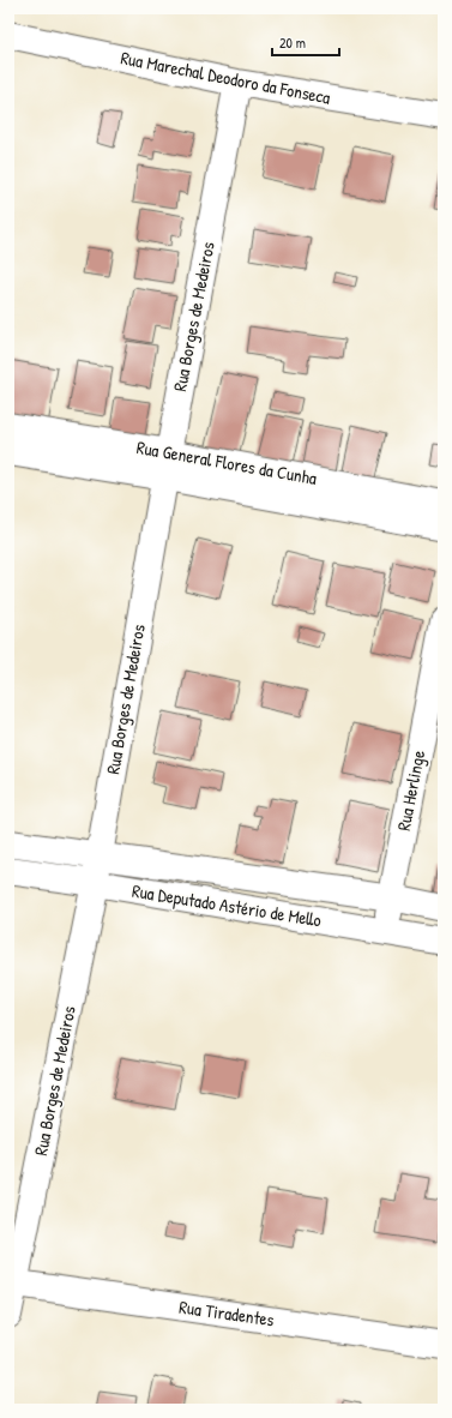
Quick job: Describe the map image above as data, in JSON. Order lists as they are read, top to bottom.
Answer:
{
  "streets": {
    "street": [
      "Rua Marechal Deodoro da Fonseca",
      "Rua Borges de Medeiros",
      "Rua General Flores da Cunha",
      "Rua Herlinge",
      "Rua Deputado Astério de Mello",
      "Rua Tiradentes"
    ]
  },
  "crossings": [
    ["Rua Marechal Deodoro da Fonseca", "Rua Borges de Medeiros"],
    ["Rua Borges de Medeiros", "Rua General Flores da Cunha"],
    ["Rua Borges de Medeiros", "Rua Deputado Astério de Mello"],
    ["Rua Borges de Medeiros", "Rua Tiradentes"],
    ["Rua Herlinge", "Rua Deputado Astério de Mello"]
  ],
  "scale_bar": "20 m"
}
